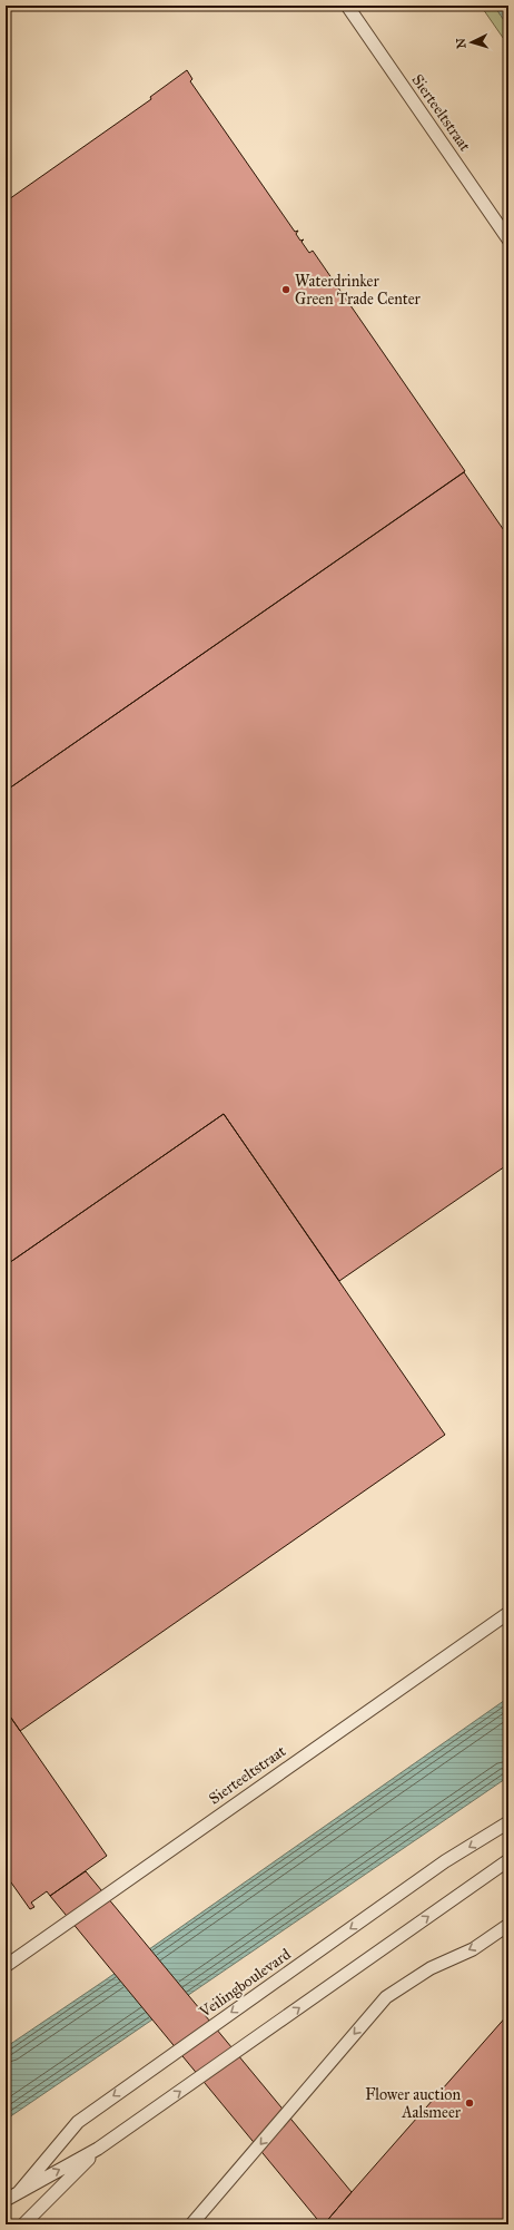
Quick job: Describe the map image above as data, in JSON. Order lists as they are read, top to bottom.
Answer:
{
  "streets": {
    "lane": ["Sierteeltstraat", "Veilingboulevard"]
  },
  "places": ["Waterdrinker Green Trade Center", "Flower auction Aalsmeer"],
  "north": "left"
}
